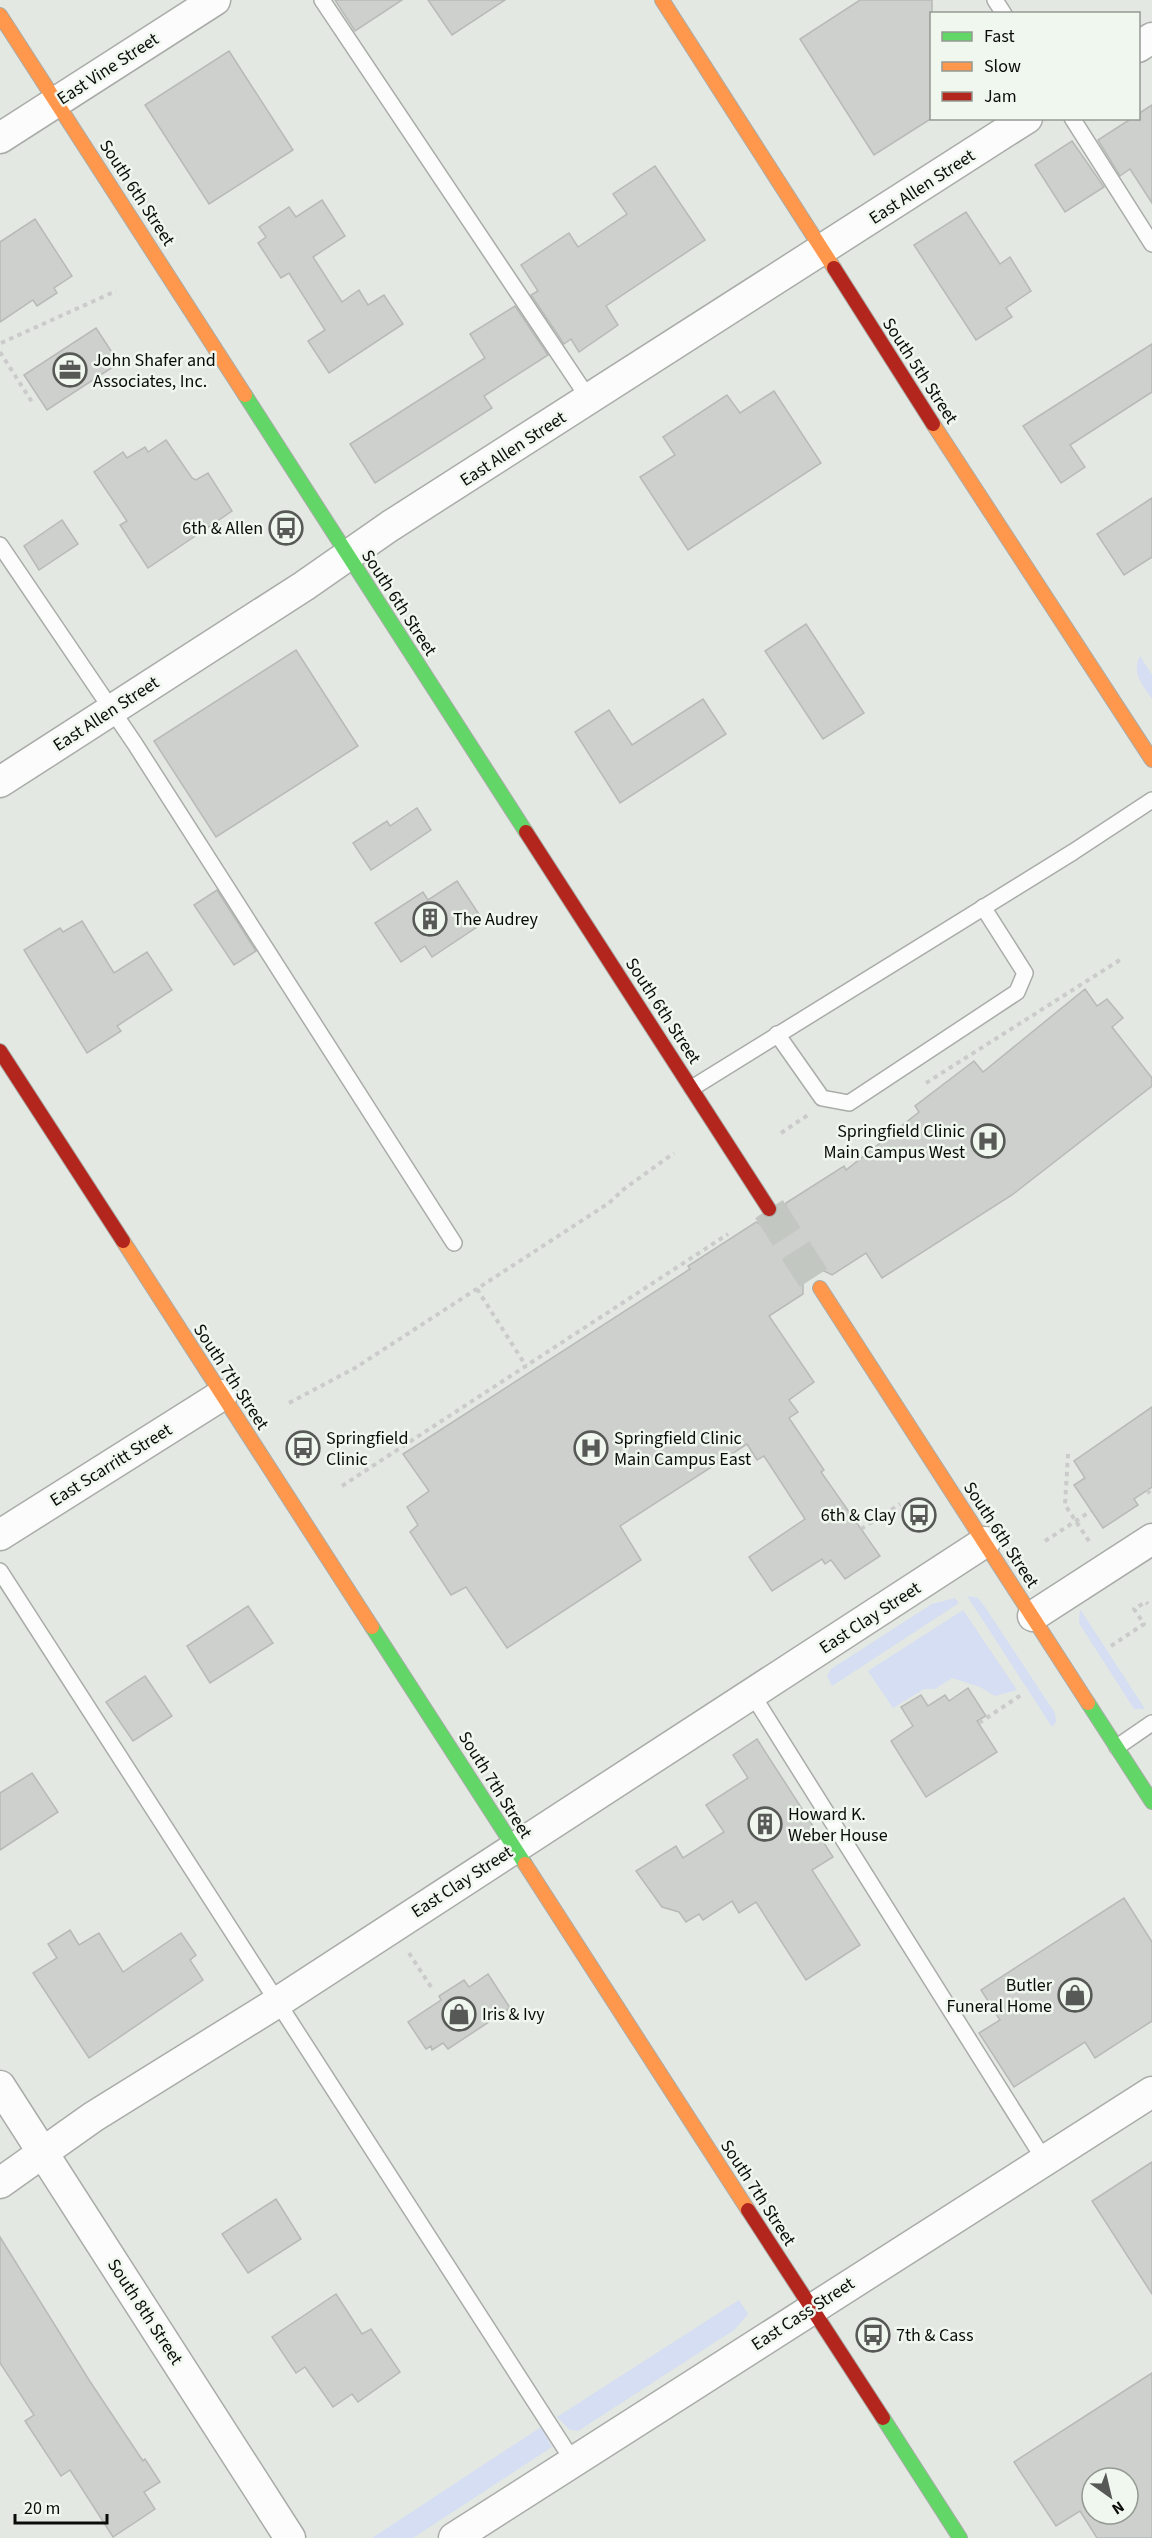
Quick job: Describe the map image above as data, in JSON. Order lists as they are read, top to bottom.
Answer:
{
  "streets": {
    "main road": ["South 6th Street", "South 5th Street", "South 7th Street"],
    "street": [
      "East Vine Street",
      "East Allen Street",
      "East Scarritt Street",
      "East Clay Street",
      "South 8th Street",
      "East Cass Street"
    ]
  },
  "crossings": [
    ["East Vine Street", "South 6th Street"],
    ["East Allen Street", "South 6th Street"],
    ["East Allen Street", "South 5th Street"],
    ["South 6th Street", "East Clay Street"],
    ["South 7th Street", "East Scarritt Street"],
    ["South 7th Street", "East Clay Street"],
    ["South 7th Street", "East Cass Street"],
    ["East Clay Street", "South 8th Street"]
  ],
  "places": {
    "office": ["John Shafer and Associates, Inc."],
    "bus stop": [
      "6th & Allen",
      "Springfield Clinic",
      "6th & Clay",
      "7th & Cass"
    ],
    "building": ["The Audrey", "Howard K. Weber House"],
    "hospital": ["Springfield Clinic Main Campus West", "Springfield Clinic Main Campus East"],
    "shop": ["Butler Funeral Home", "Iris & Ivy"]
  },
  "legend": ["Fast", "Slow", "Jam"],
  "scale_bar": "20 m",
  "north": "bottom right"
}
